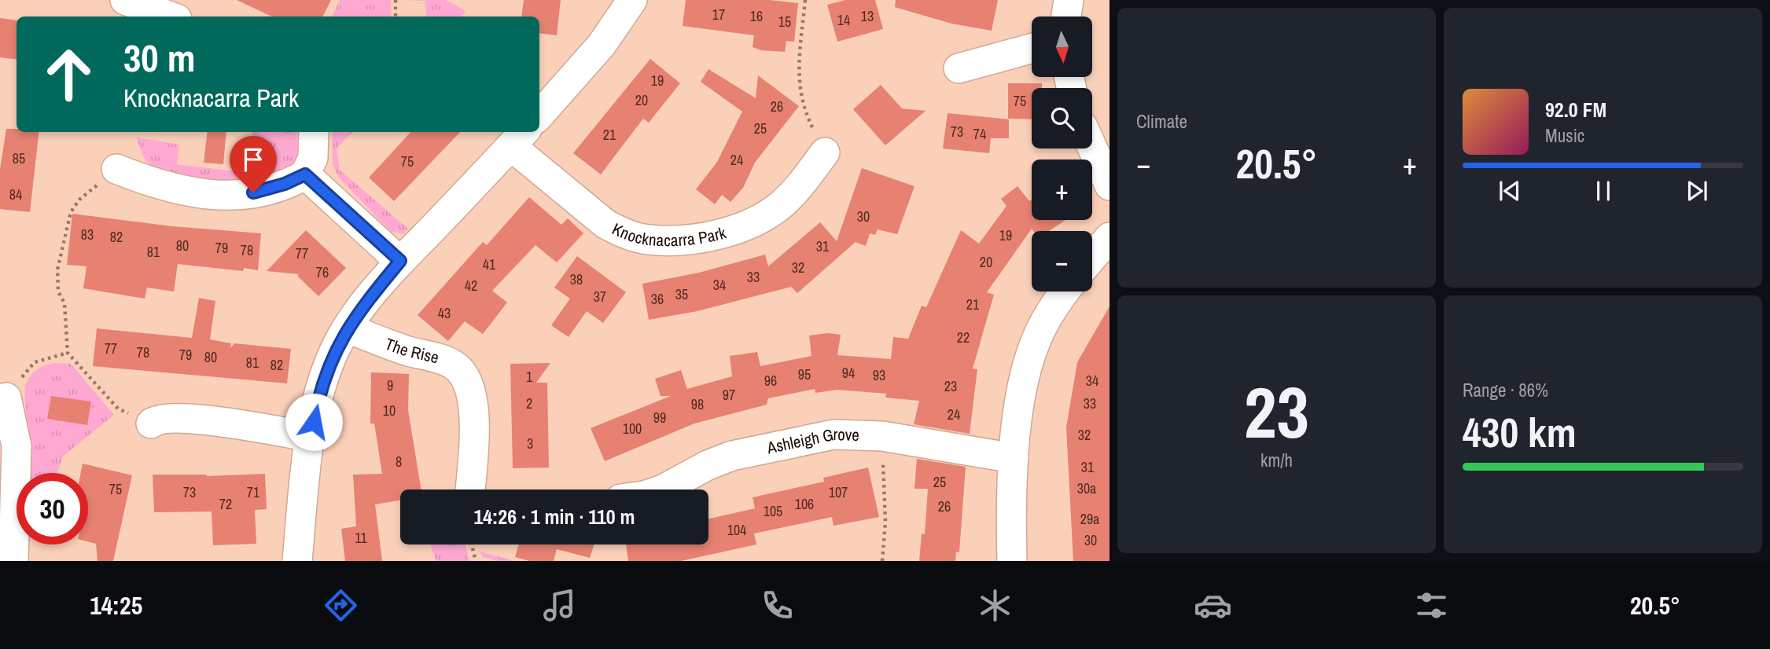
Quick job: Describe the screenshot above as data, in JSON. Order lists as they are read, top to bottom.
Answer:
{
  "streets": {
    "street": ["Knocknacarra Park", "The Rise", "Ashleigh Grove"]
  },
  "crossings": [
    ["Knocknacarra Park", "The Rise"]
  ],
  "house_numbers": [
    "17",
    "16",
    "13",
    "14",
    "15",
    "19",
    "20",
    "75",
    "26",
    "25",
    "73",
    "74",
    "21",
    "85",
    "24",
    "75",
    "84",
    "30",
    "83",
    "19",
    "82",
    "80",
    "31",
    "79",
    "78",
    "81",
    "77",
    "20",
    "41",
    "32",
    "76",
    "33",
    "38",
    "34",
    "42",
    "35",
    "37",
    "36",
    "21",
    "43",
    "22",
    "77",
    "78",
    "79",
    "80",
    "81",
    "82",
    "94",
    "95",
    "93",
    "1",
    "96",
    "34",
    "9",
    "23",
    "97",
    "2",
    "33",
    "98",
    "10",
    "24",
    "99",
    "100",
    "32",
    "3",
    "8",
    "31",
    "25",
    "30a",
    "75",
    "73",
    "71",
    "107",
    "72",
    "106",
    "26",
    "105",
    "29a",
    "104",
    "11",
    "30"
  ],
  "north": "bottom",
  "page": {
    "tile": [
      "Climate",
      ["23", "km/h"],
      ["Range · 86%", "430 km"]
    ],
    "map_buttons": ["+", "−"],
    "turn": ["30 m", "Knocknacarra Park"],
    "song": ["92.0 FM", "Music"],
    "heat": ["−", "20.5°", "+"],
    "limit": "30",
    "trip": "14:26 · 1 min · 110 m",
    "tabs": ["14:25", "20.5°"]
  }
}
